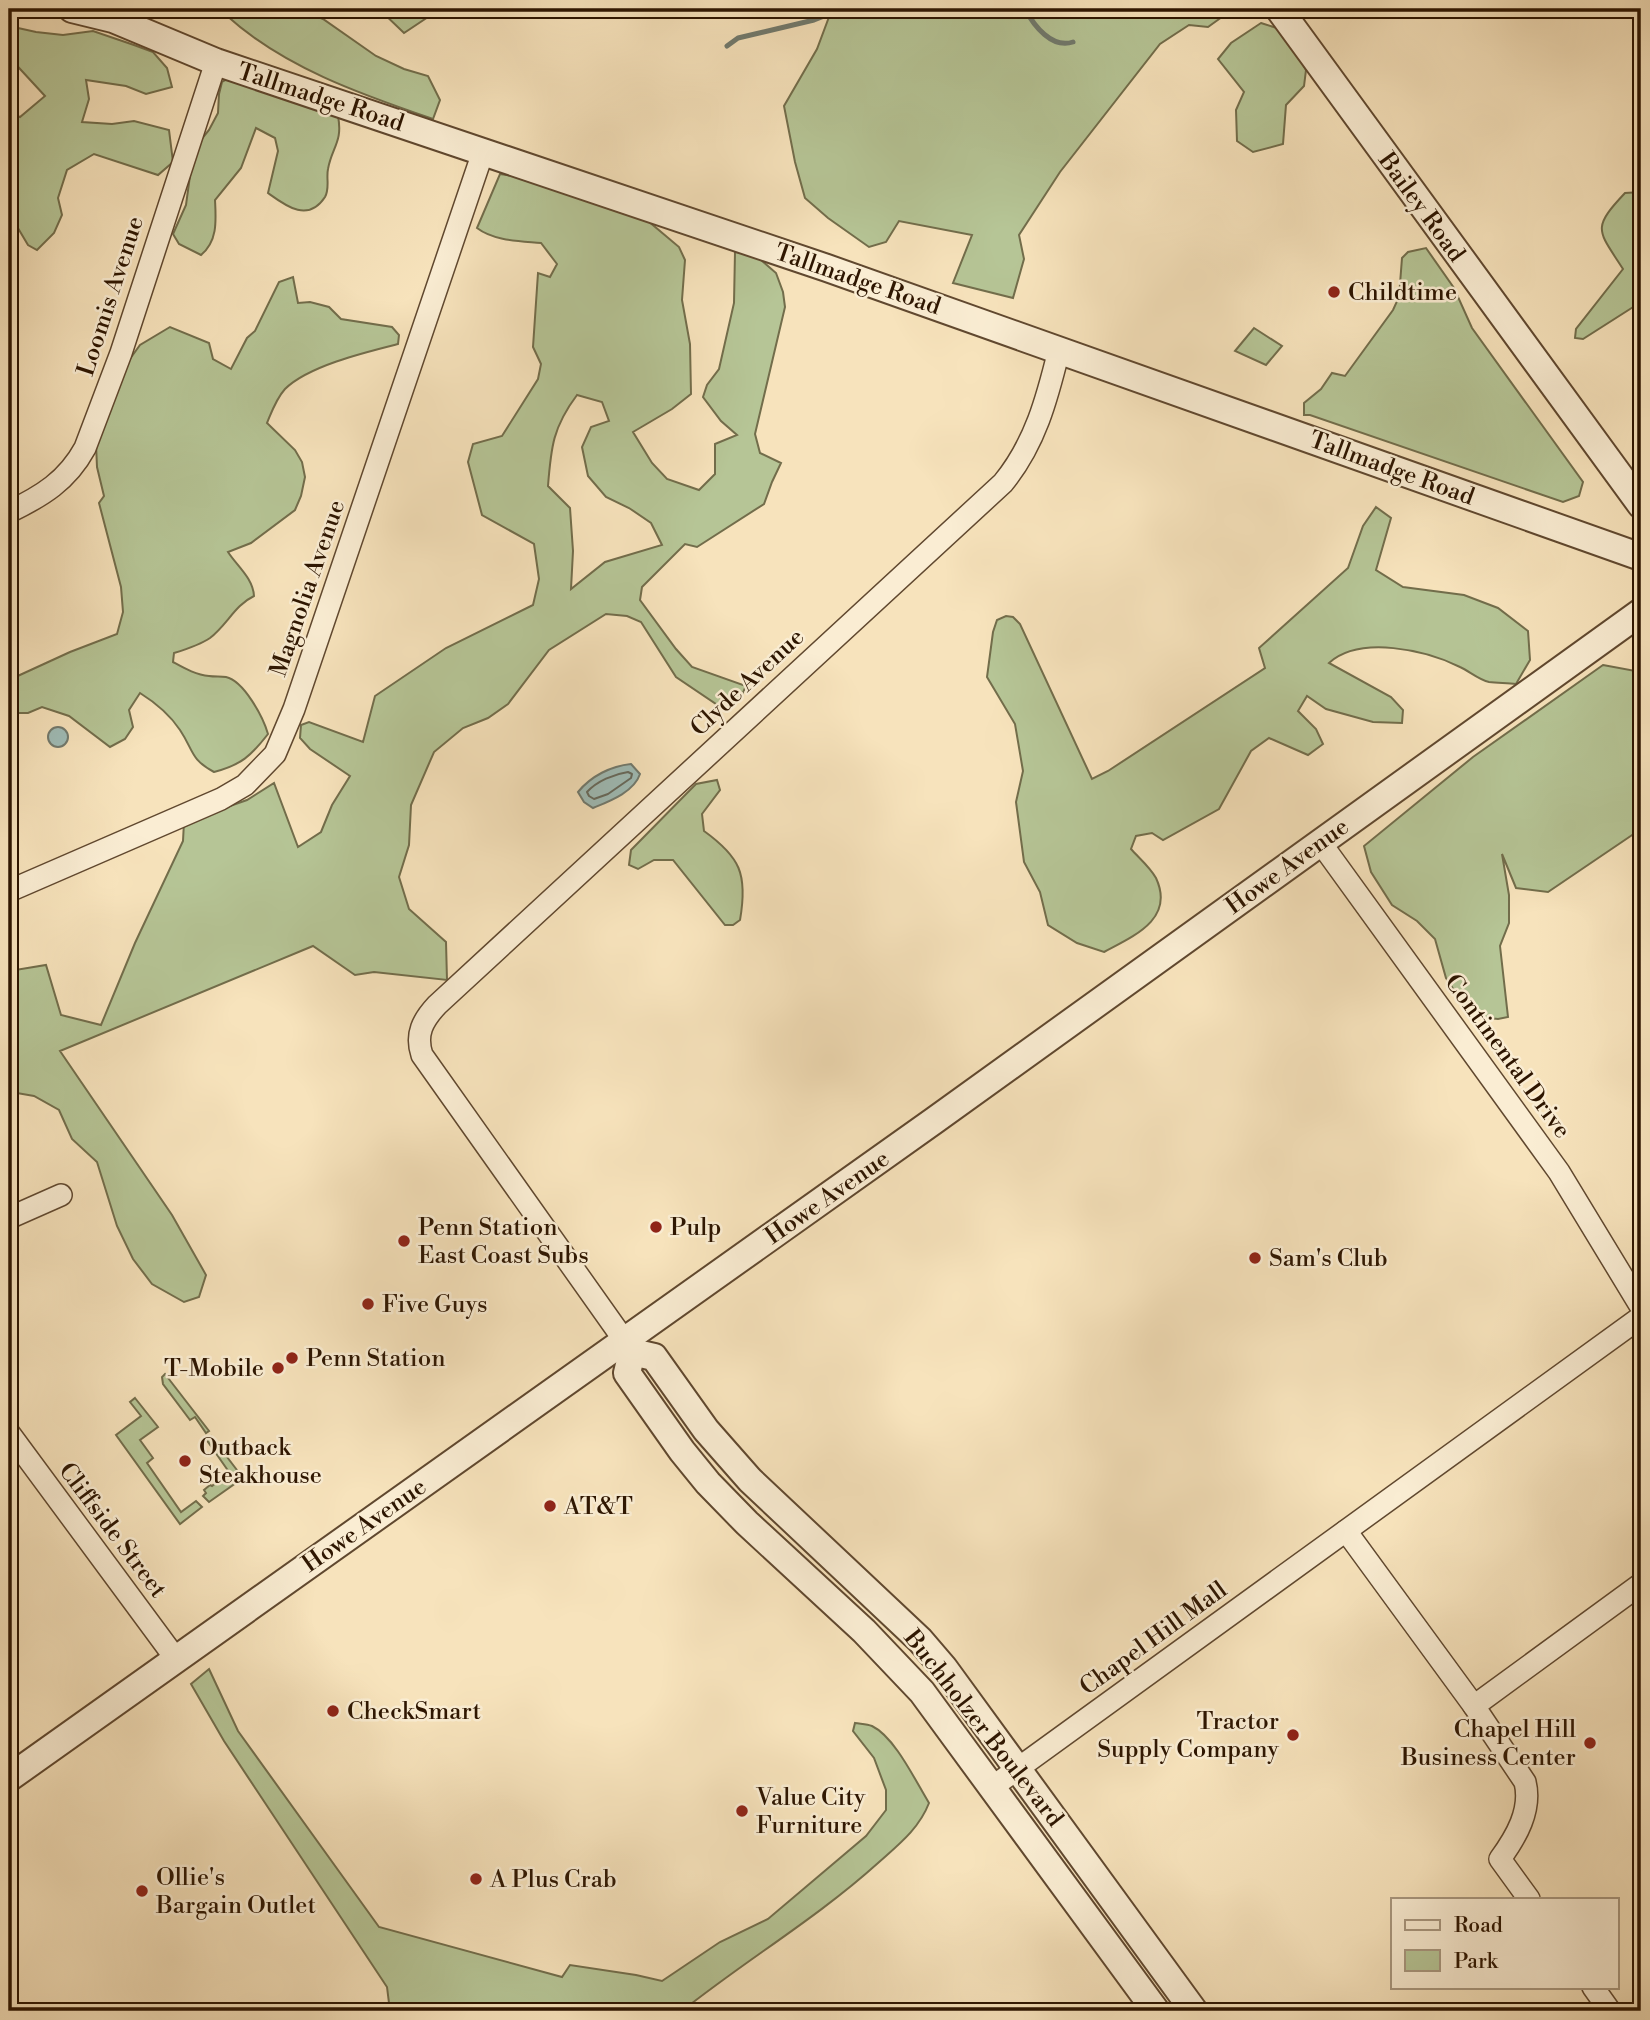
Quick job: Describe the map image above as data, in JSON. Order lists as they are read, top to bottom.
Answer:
{
  "streets": {
    "street": [
      "Tallmadge Road",
      "Bailey Road",
      "Loomis Avenue",
      "Magnolia Avenue",
      "Clyde Avenue",
      "Howe Avenue",
      "Continental Drive",
      "Cliffside Street",
      "Chapel Hill Mall",
      "Buchholzer Boulevard"
    ]
  },
  "crossings": [
    ["Tallmadge Road", "Loomis Avenue"],
    ["Tallmadge Road", "Magnolia Avenue"],
    ["Tallmadge Road", "Clyde Avenue"],
    ["Clyde Avenue", "Buchholzer Boulevard"],
    ["Howe Avenue", "Continental Drive"],
    ["Howe Avenue", "Cliffside Street"],
    ["Howe Avenue", "Buchholzer Boulevard"],
    ["Chapel Hill Mall", "Buchholzer Boulevard"]
  ],
  "places": [
    "Childtime",
    "Pulp",
    "Penn Station East Coast Subs",
    "Sam's Club",
    "Five Guys",
    "Penn Station",
    "T-Mobile",
    "Outback Steakhouse",
    "AT&T",
    "CheckSmart",
    "Tractor Supply Company",
    "Chapel Hill Business Center",
    "Value City Furniture",
    "A Plus Crab",
    "Ollie's Bargain Outlet"
  ],
  "legend": ["Road", "Park"]
}
